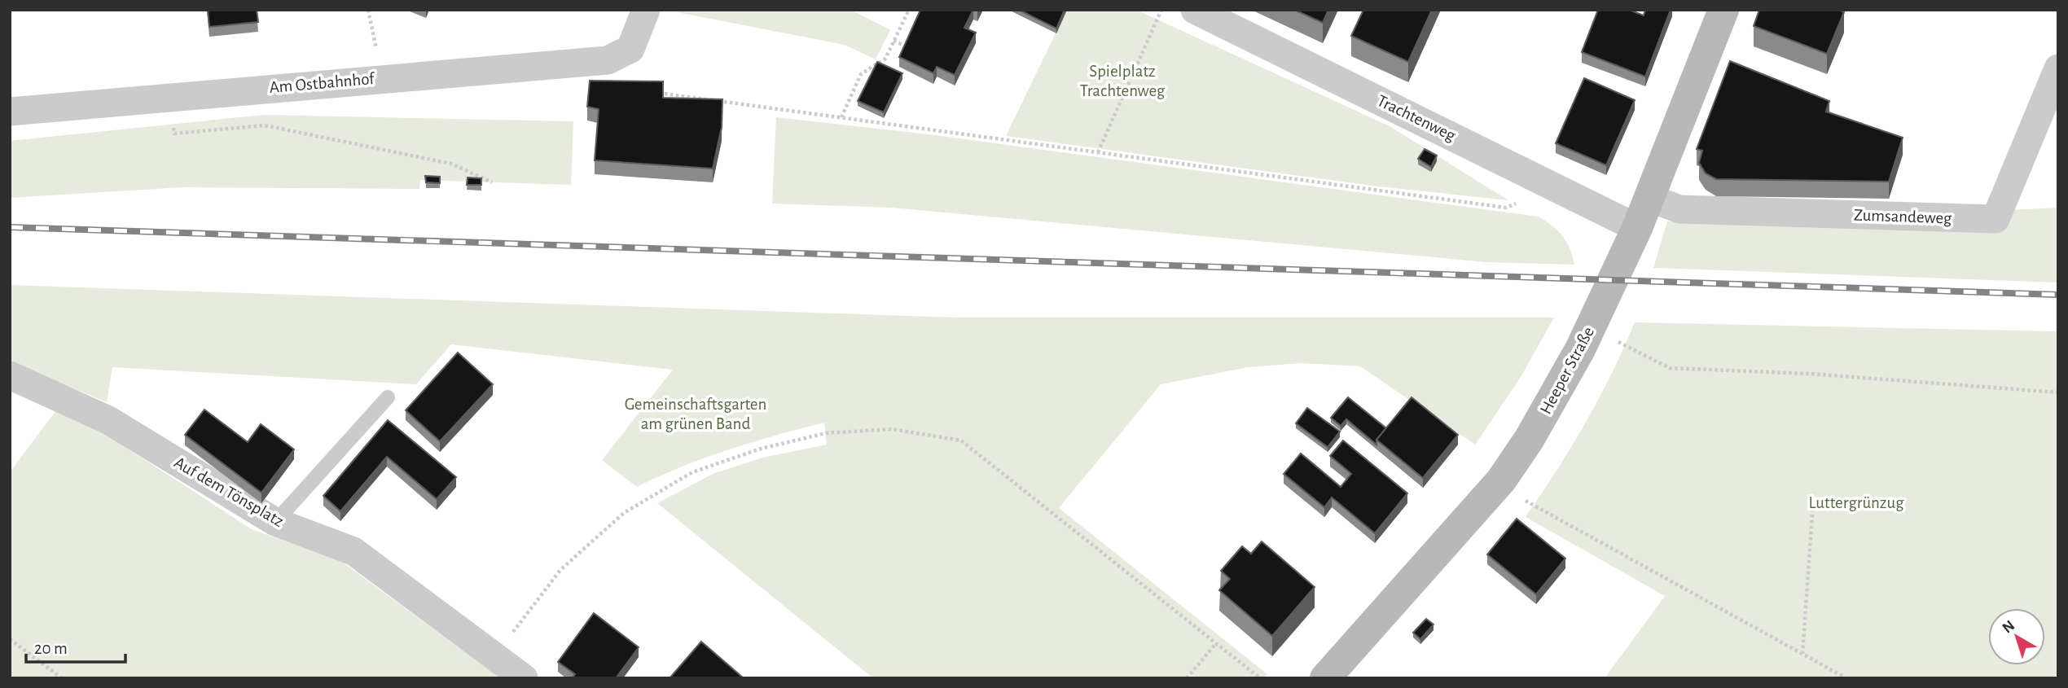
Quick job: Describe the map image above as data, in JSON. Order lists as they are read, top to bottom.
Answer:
{
  "streets": {
    "main road": ["Heeper Straße"],
    "street": [
      "Am Ostbahnhof",
      "Trachtenweg",
      "Zumsandeweg",
      "Auf dem Tönsplatz"
    ]
  },
  "crossings": [
    ["Trachtenweg", "Heeper Straße"],
    ["Zumsandeweg", "Heeper Straße"]
  ],
  "parks": ["Spielplatz Trachtenweg", "Gemeinschaftsgarten am grünen Band", "Luttergrünzug"],
  "scale_bar": "20 m",
  "north": "top left"
}
